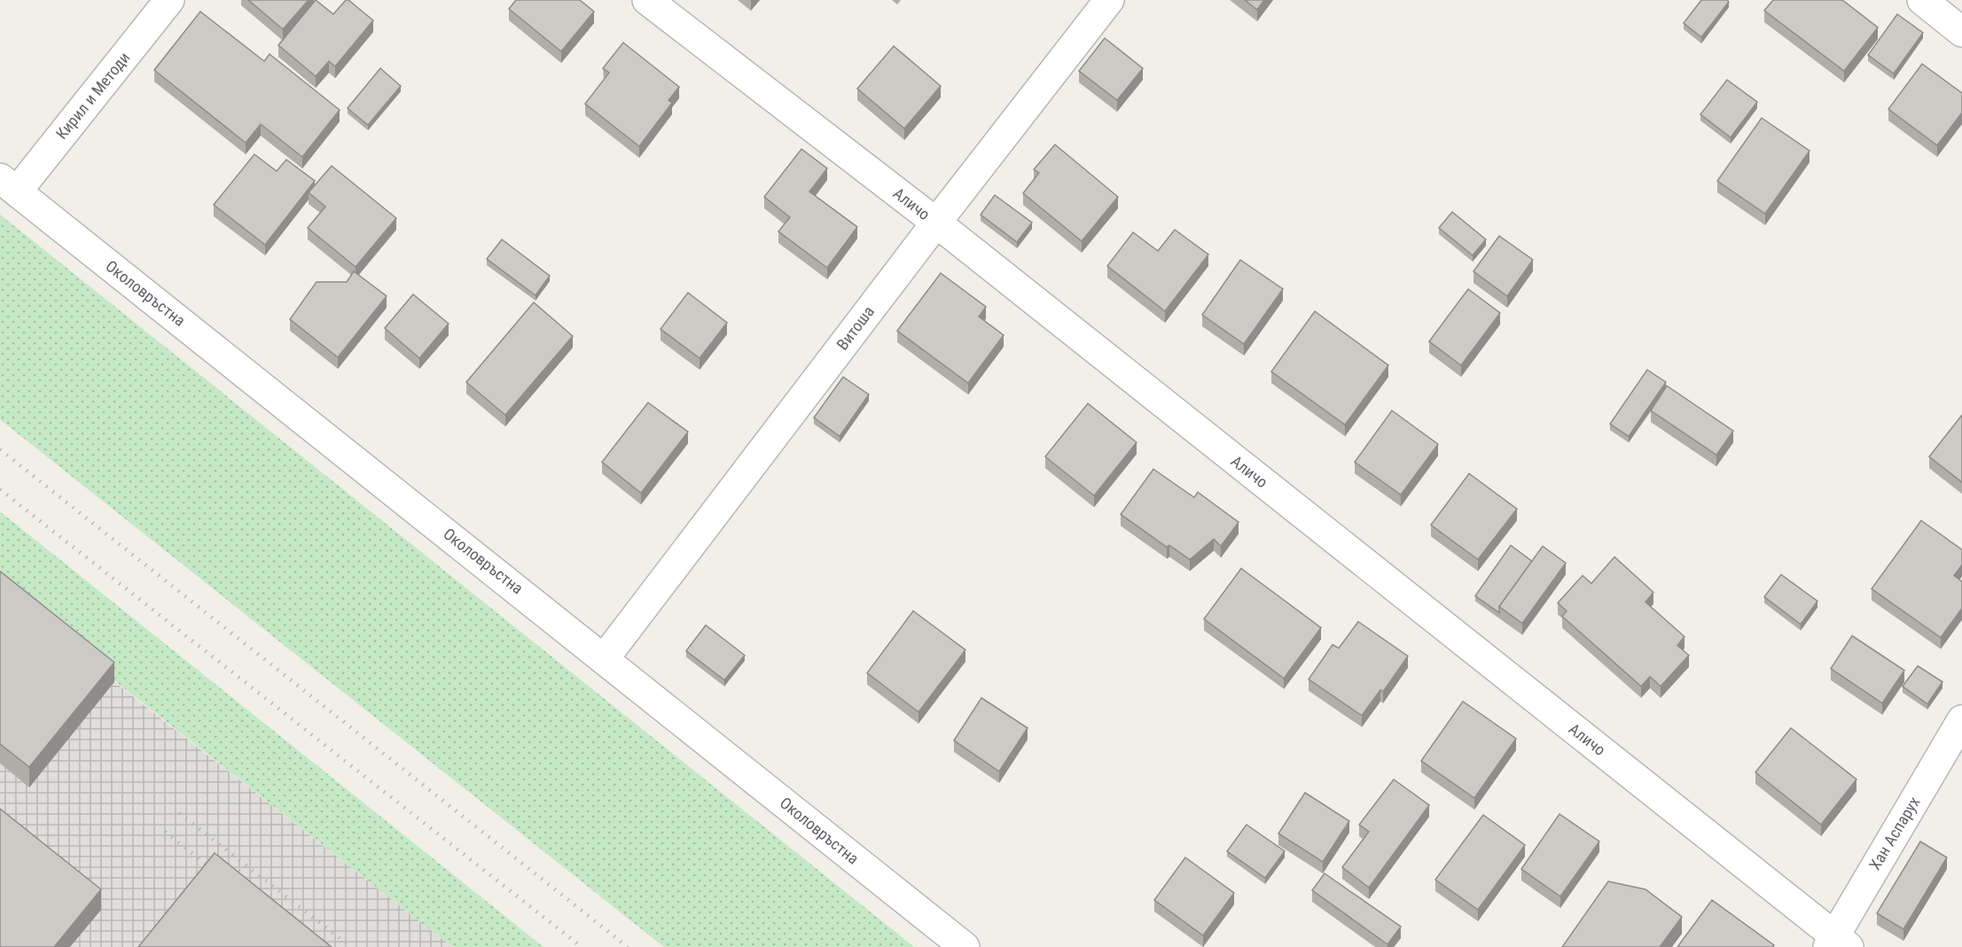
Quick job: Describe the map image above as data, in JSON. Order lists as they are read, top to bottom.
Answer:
{
  "streets": {
    "street": [
      "Кирил и Методи",
      "Аличо",
      "Околовръстна",
      "Витоша",
      "Хан Аспарух"
    ]
  },
  "crossings": [
    ["Кирил и Методи", "Околовръстна"],
    ["Аличо", "Витоша"],
    ["Аличо", "Хан Аспарух"],
    ["Околовръстна", "Витоша"]
  ]
}
